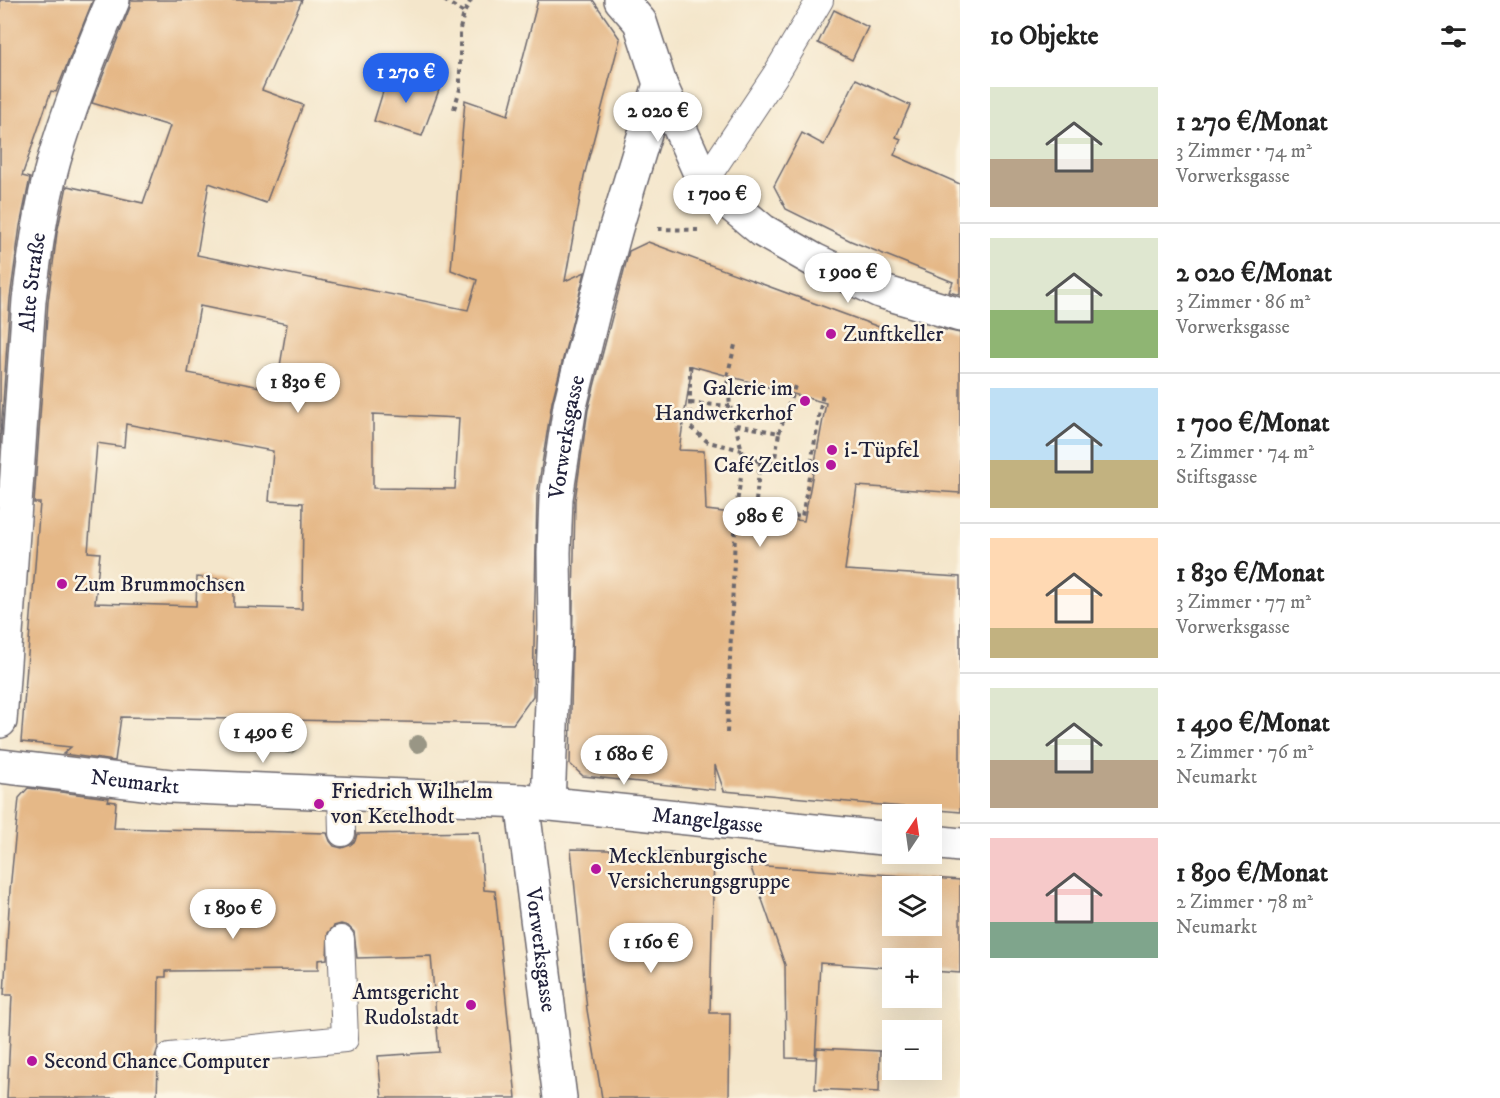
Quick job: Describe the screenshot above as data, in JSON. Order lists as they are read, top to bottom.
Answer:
{
  "streets": {
    "street": [
      "Alte Straße",
      "Vorwerksgasse",
      "Neumarkt",
      "Mangelgasse"
    ]
  },
  "crossings": [
    ["Vorwerksgasse", "Neumarkt"],
    ["Vorwerksgasse", "Mangelgasse"],
    ["Neumarkt", "Mangelgasse"]
  ],
  "places": [
    "Zunftkeller",
    "Galerie im Handwerkerhof",
    "i-Tüpfel",
    "Café Zeitlos",
    "Zum Brummochsen",
    "Friedrich Wilhelm von Ketelhodt",
    "Mecklenburgische Versicherungsgruppe",
    "Amtsgericht Rudolstadt",
    "Second Chance Computer"
  ],
  "north": "top",
  "page": {
    "heading": "10 Objekte",
    "price": [
      "1 270 €",
      "2 020 €",
      "1 700 €",
      "1 900 €",
      "1 830 €",
      "980 €",
      "1 490 €",
      "1 680 €",
      "1 890 €",
      "1 160 €"
    ],
    "list": [
      {
        "name": "1 270 €/Monat",
        "note": "3 Zimmer · 74 m² · Vorwerksgasse"
      },
      {
        "name": "2 020 €/Monat",
        "note": "3 Zimmer · 86 m² · Vorwerksgasse"
      },
      {
        "name": "1 700 €/Monat",
        "note": "2 Zimmer · 74 m² · Stiftsgasse"
      },
      {
        "name": "1 830 €/Monat",
        "note": "3 Zimmer · 77 m² · Vorwerksgasse"
      },
      {
        "name": "1 490 €/Monat",
        "note": "2 Zimmer · 76 m² · Neumarkt"
      },
      {
        "name": "1 890 €/Monat",
        "note": "2 Zimmer · 78 m² · Neumarkt"
      }
    ],
    "map_buttons": ["+", "−"]
  }
}
